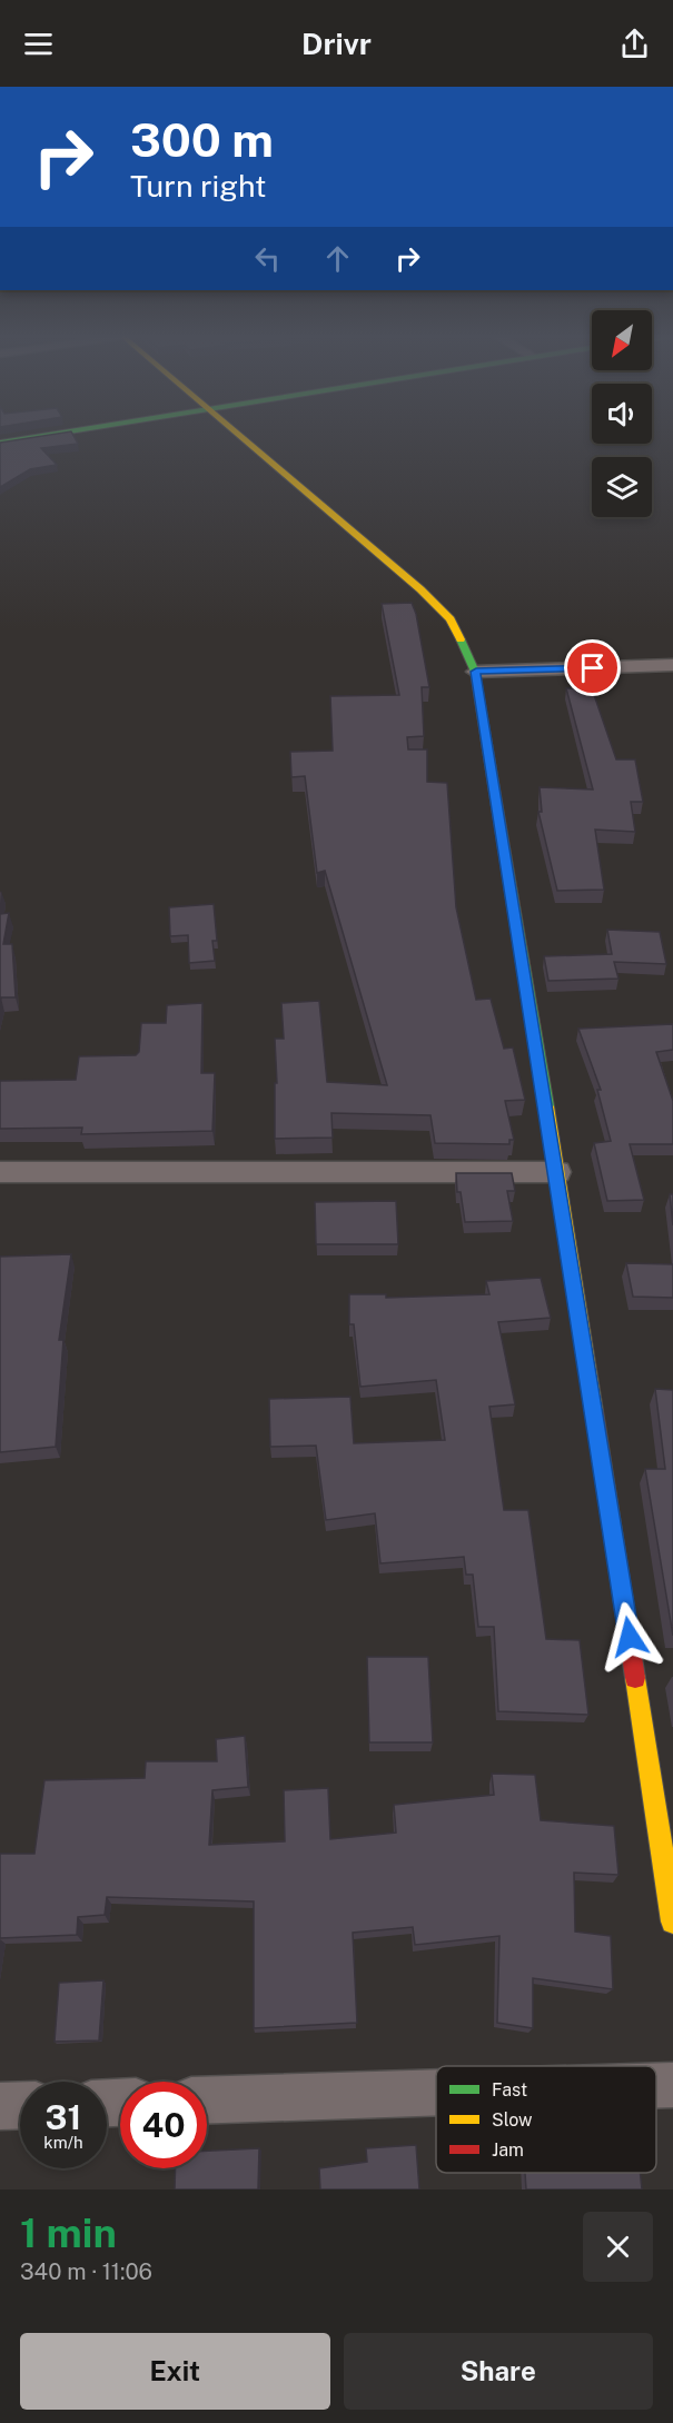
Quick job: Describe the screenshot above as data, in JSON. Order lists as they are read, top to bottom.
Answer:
{
  "legend": ["Fast", "Slow", "Jam"],
  "north": "bottom left",
  "page": {
    "header": "Drivr",
    "turn": ["300 m", "Turn right"],
    "speed": "31 km/h",
    "limit": "40",
    "heading": ["1 min", "340 m · 11:06"],
    "buttons": ["Exit", "Share"]
  }
}
